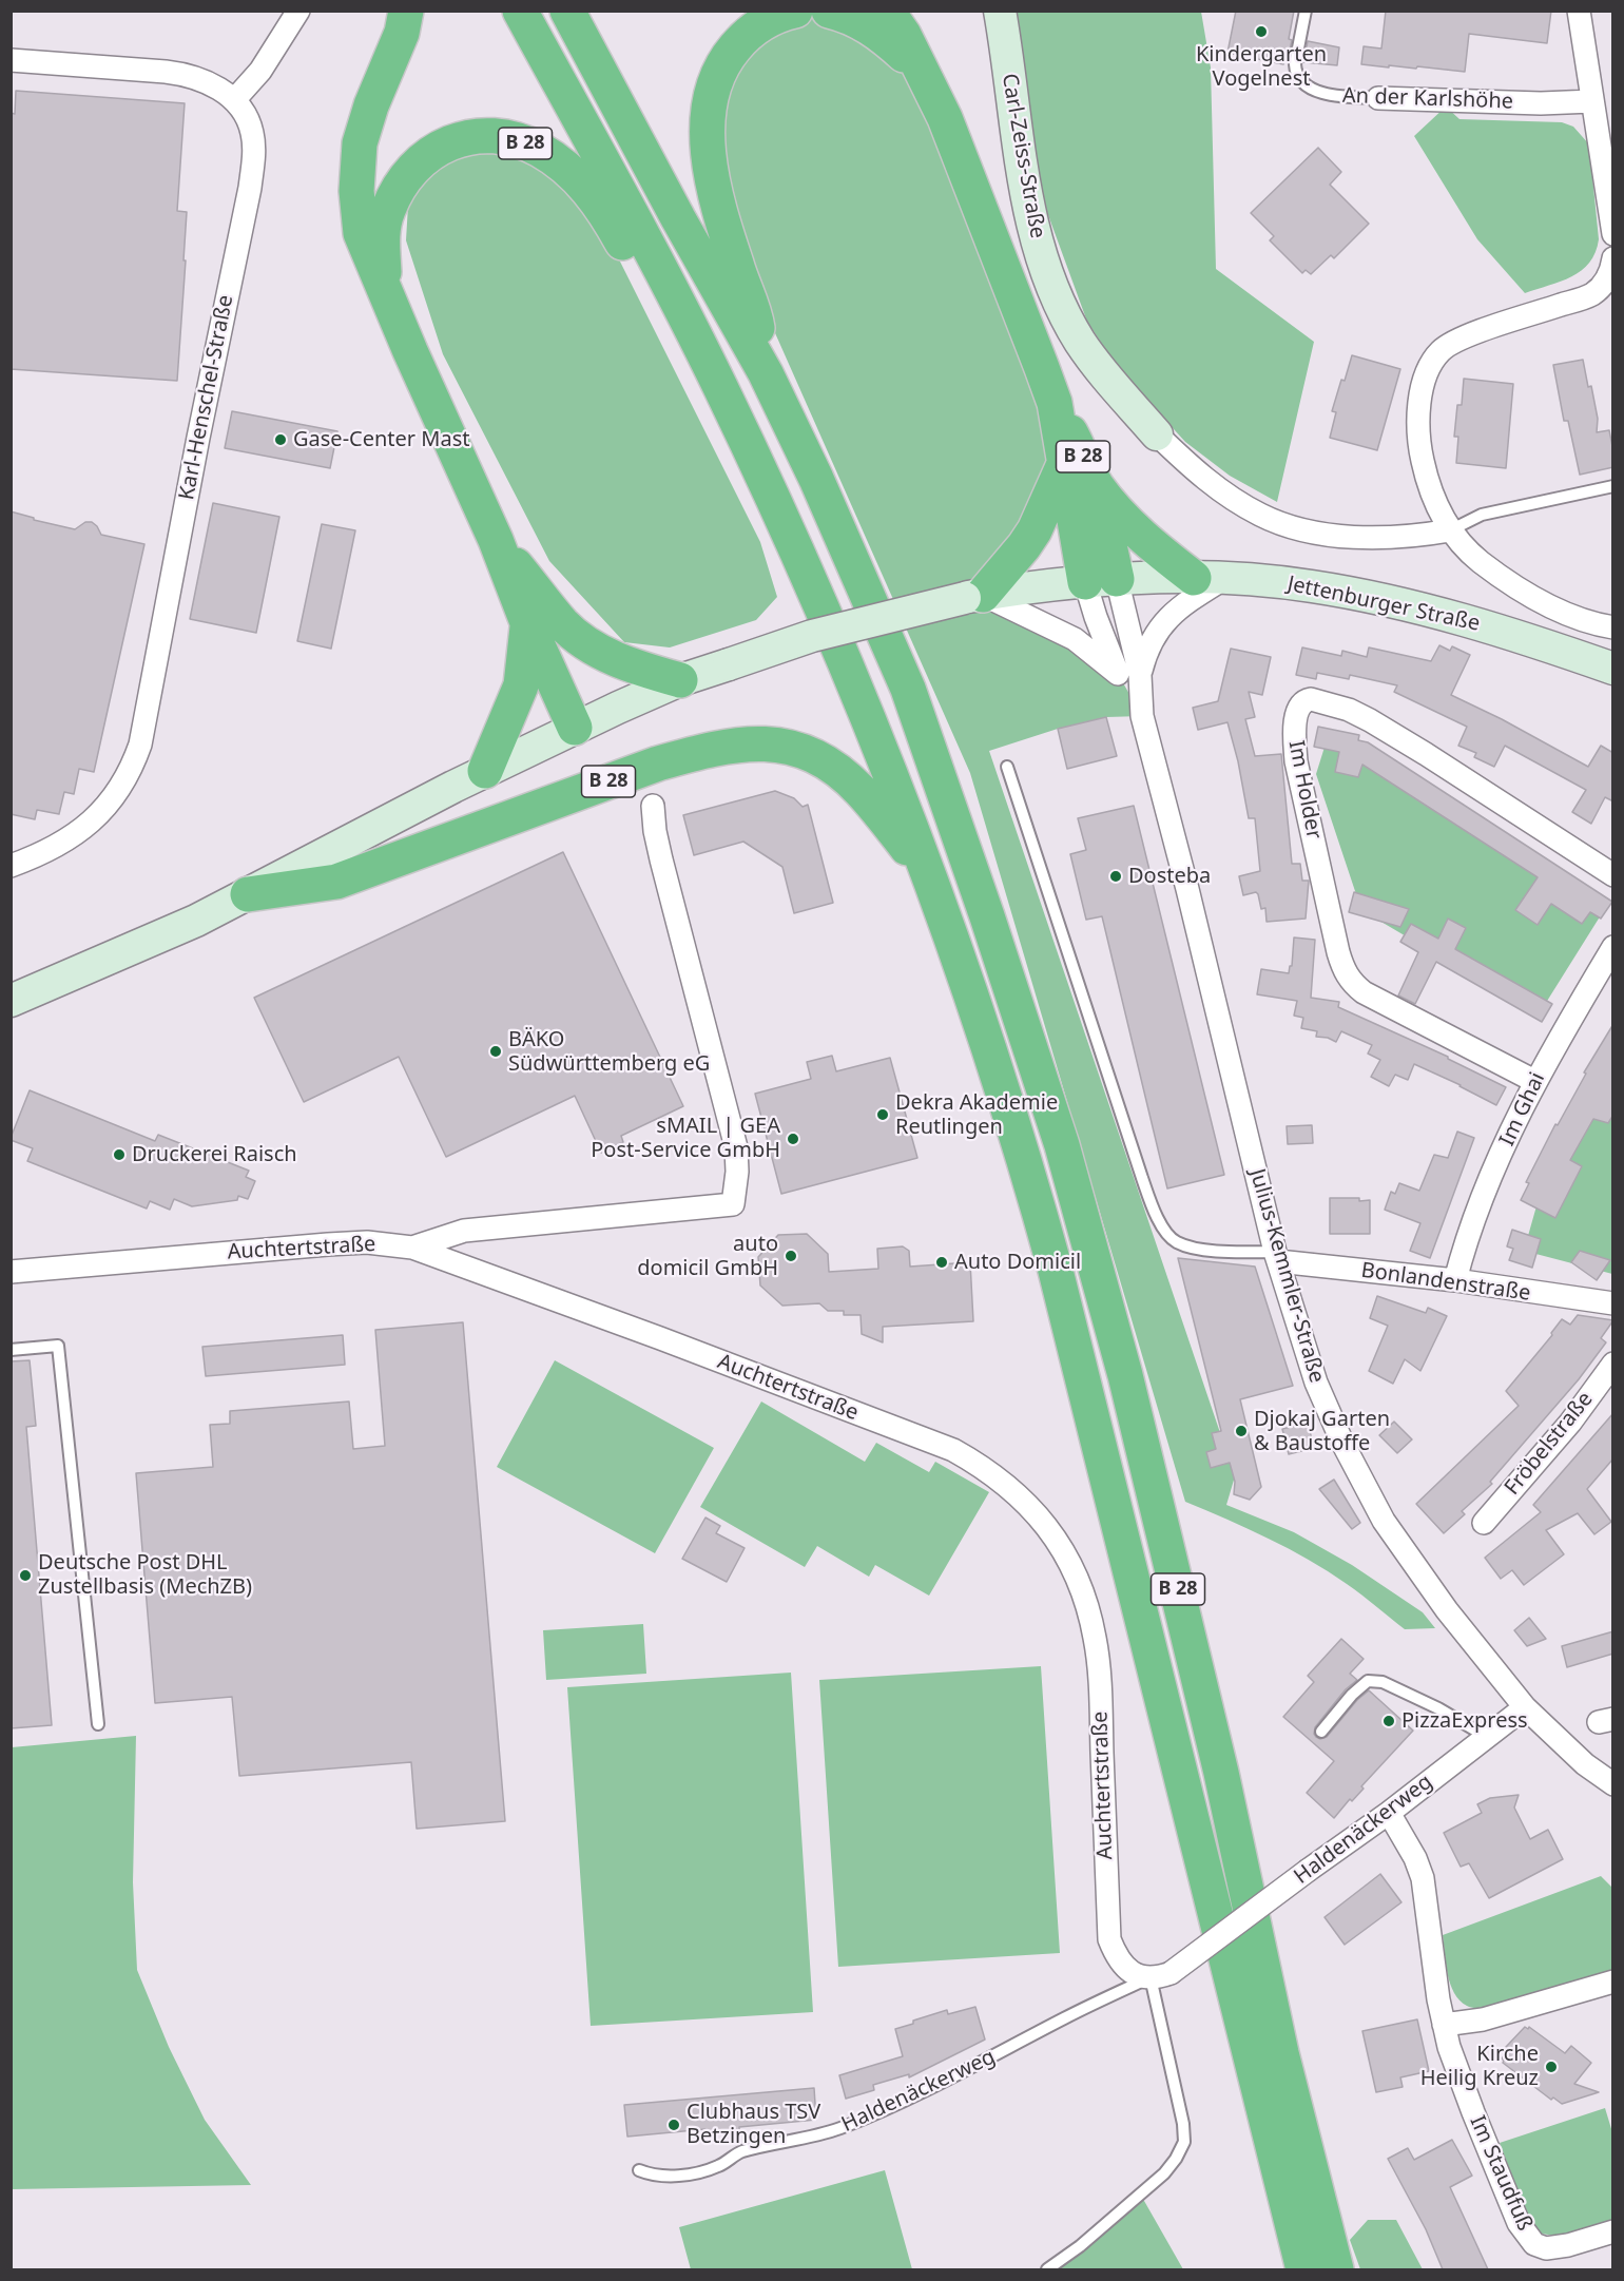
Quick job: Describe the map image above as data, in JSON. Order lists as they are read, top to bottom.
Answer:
{
  "streets": {
    "highway": ["B 28"],
    "main road": ["Carl-Zeiss-Straße", "Jettenburger Straße"],
    "street": [
      "An der Karlshöhe",
      "Karl-Henschel-Straße",
      "Im Holder",
      "Im Ghai",
      "Auchtertstraße",
      "Julius-Kemmler-Straße",
      "Bonlandenstraße",
      "Fröbelstraße",
      "Haldenäckerweg",
      "Im Staudfuß"
    ]
  },
  "crossings": [
    ["B 28", "Jettenburger Straße"],
    ["B 28", "Julius-Kemmler-Straße"],
    ["Jettenburger Straße", "Julius-Kemmler-Straße"],
    ["Im Holder", "Im Ghai"],
    ["Im Ghai", "Bonlandenstraße"],
    ["Auchtertstraße", "Haldenäckerweg"],
    ["Julius-Kemmler-Straße", "Bonlandenstraße"],
    ["Julius-Kemmler-Straße", "Haldenäckerweg"],
    ["Haldenäckerweg", "Im Staudfuß"]
  ],
  "places": [
    "Kindergarten Vogelnest",
    "Gase-Center Mast",
    "Dosteba",
    "BÄKO Südwürttemberg eG",
    "Dekra Akademie Reutlingen",
    "sMAIL | GEA Post-Service GmbH",
    "Druckerei Raisch",
    "auto domicil GmbH",
    "Auto Domicil",
    "Djokaj Garten & Baustoffe",
    "Deutsche Post DHL Zustellbasis (MechZB)",
    "PizzaExpress",
    "Kirche Heilig Kreuz",
    "Clubhaus TSV Betzingen"
  ]
}
